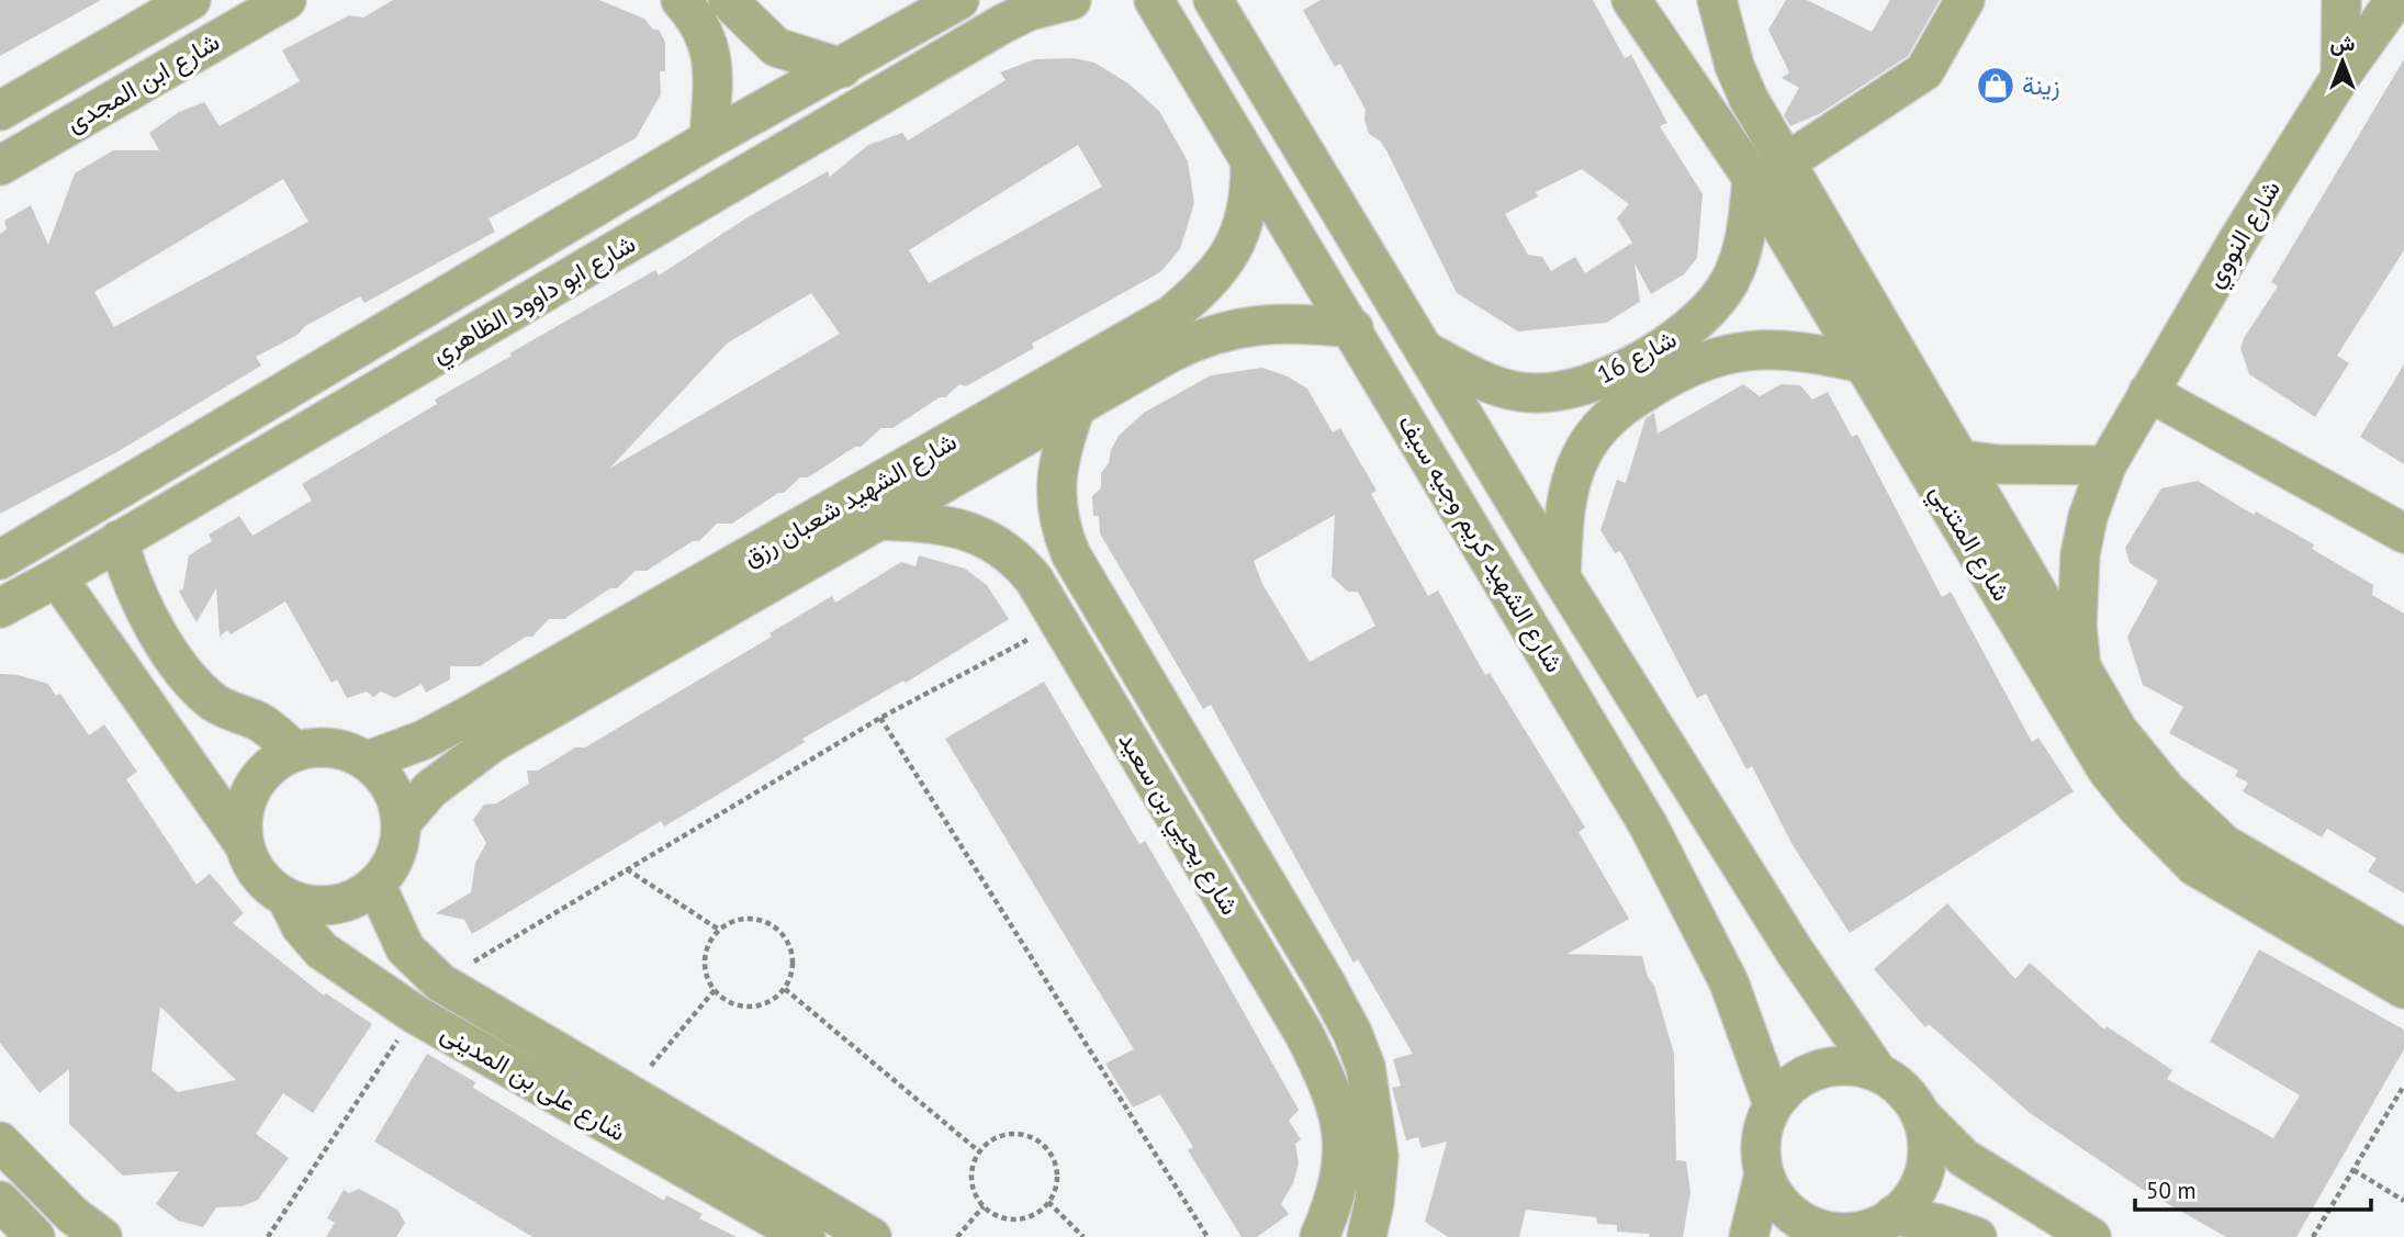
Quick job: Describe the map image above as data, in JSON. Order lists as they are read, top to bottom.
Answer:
{
  "streets": {
    "street": [
      "شارع ابن المجدى",
      "شارع النووي",
      "شارع ابو داوود الظاهري",
      "شارع 16",
      "شارع الشهيد شعبان رزق",
      "شارع المتنبي",
      "شارع الشهيد كريم وجيه سيف",
      "شارع يحيي بن سعيد",
      "شارع على بن المدينى"
    ]
  },
  "crossings": [
    ["شارع النووي", "شارع المتنبي"],
    ["شارع 16", "شارع المتنبي"],
    ["شارع 16", "شارع الشهيد كريم وجيه سيف"],
    ["شارع الشهيد شعبان رزق", "شارع الشهيد كريم وجيه سيف"],
    ["شارع الشهيد شعبان رزق", "شارع يحيي بن سعيد"],
    ["شارع الشهيد شعبان رزق", "شارع على بن المدينى"]
  ],
  "places": {
    "shop": ["زينة"]
  },
  "scale_bar": "50 m",
  "north": "top"
}
